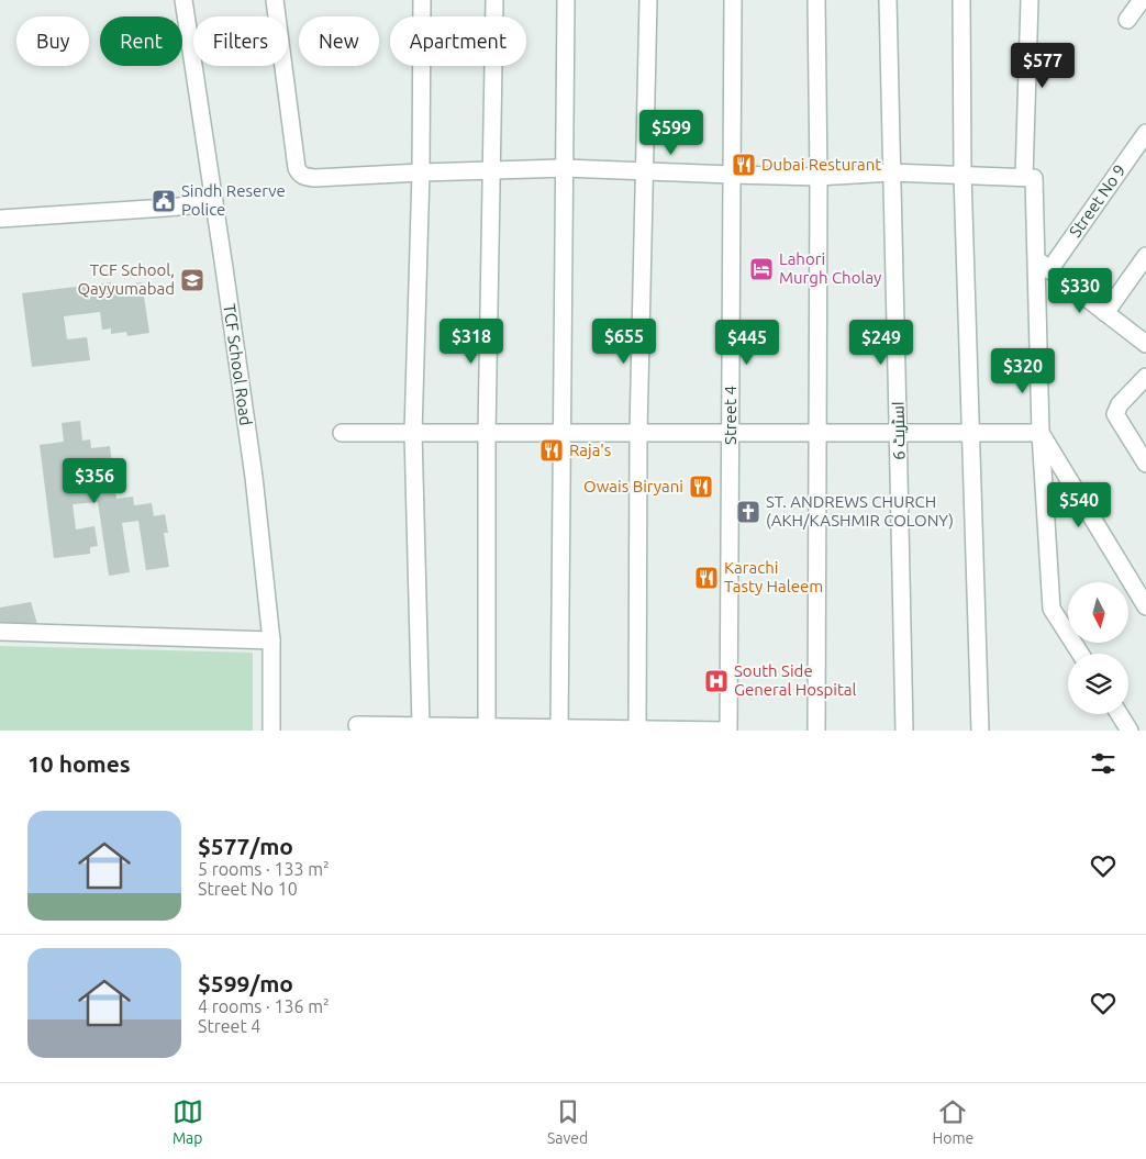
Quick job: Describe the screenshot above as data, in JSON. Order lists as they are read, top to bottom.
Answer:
{
  "streets": {
    "street": [
      "Street No 9",
      "TCF School Road",
      "Street 4",
      "اسٹریٹ 6"
    ]
  },
  "places": {
    "restaurant": [
      "Dubai Resturant",
      "Raja's",
      "Owais Biryani",
      "Karachi Tasty Haleem"
    ],
    "public building": ["Sindh Reserve Police"],
    "hotel": ["Lahori Murgh Cholay"],
    "school or university": ["TCF School, Qayyumabad"],
    "church": ["ST. ANDREWS CHURCH (AKH/KASHMIR COLONY)"],
    "hospital": ["South Side General Hospital"]
  },
  "north": "bottom",
  "page": {
    "chip": [
      "Buy",
      "Rent",
      "Filters",
      "New",
      "Apartment"
    ],
    "price": [
      "$577",
      "$599",
      "$330",
      "$318",
      "$655",
      "$445",
      "$249",
      "$320",
      "$356",
      "$540"
    ],
    "heading": "10 homes",
    "list": [
      {
        "name": "$577/mo",
        "note": "5 rooms · 133 m² · Street No 10"
      },
      {
        "name": "$599/mo",
        "note": "4 rooms · 136 m² · Street 4"
      }
    ],
    "tabs": ["Map", "Saved", "Home"]
  }
}
